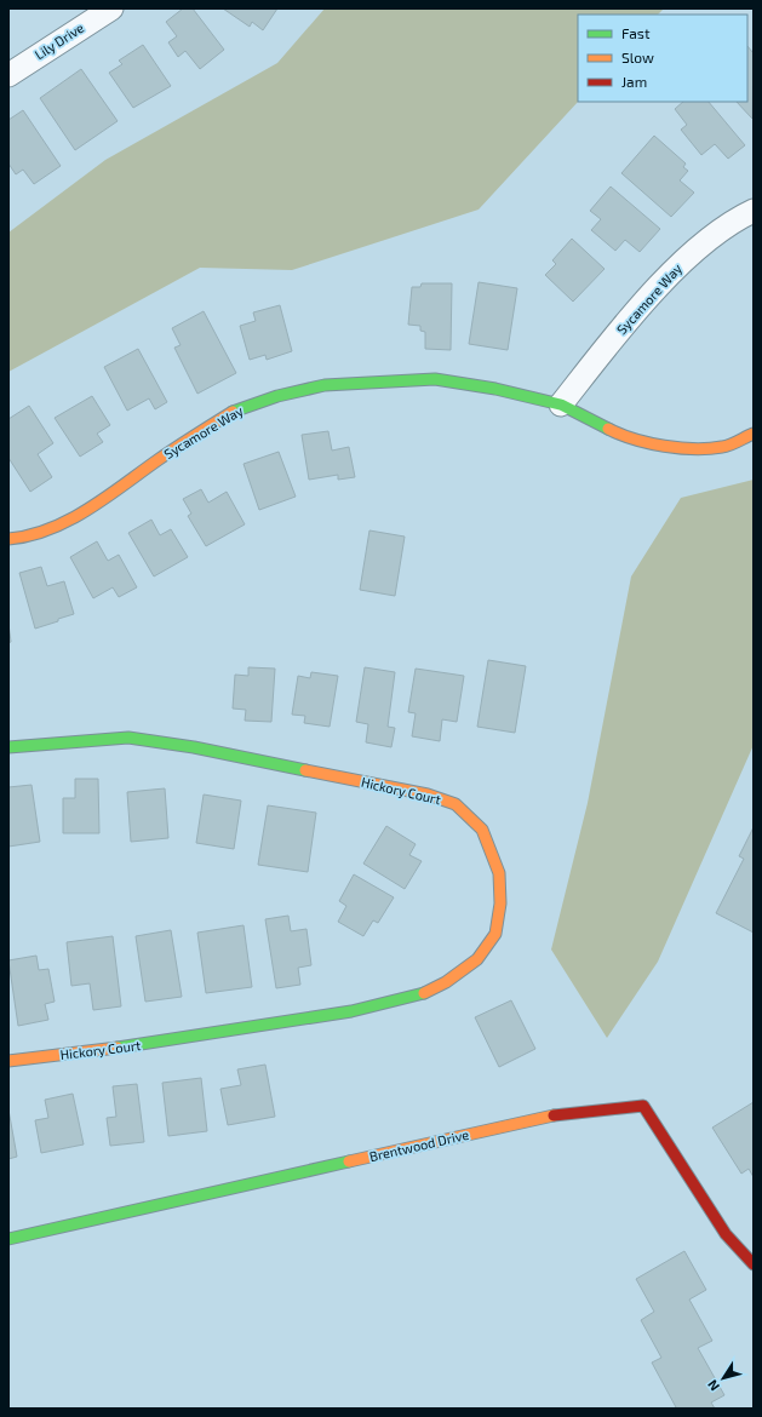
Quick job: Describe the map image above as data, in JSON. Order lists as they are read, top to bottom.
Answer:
{
  "streets": {
    "street": [
      "Lily Drive",
      "Sycamore Way",
      "Hickory Court",
      "Brentwood Drive"
    ]
  },
  "legend": ["Fast", "Slow", "Jam"],
  "north": "bottom left"
}
